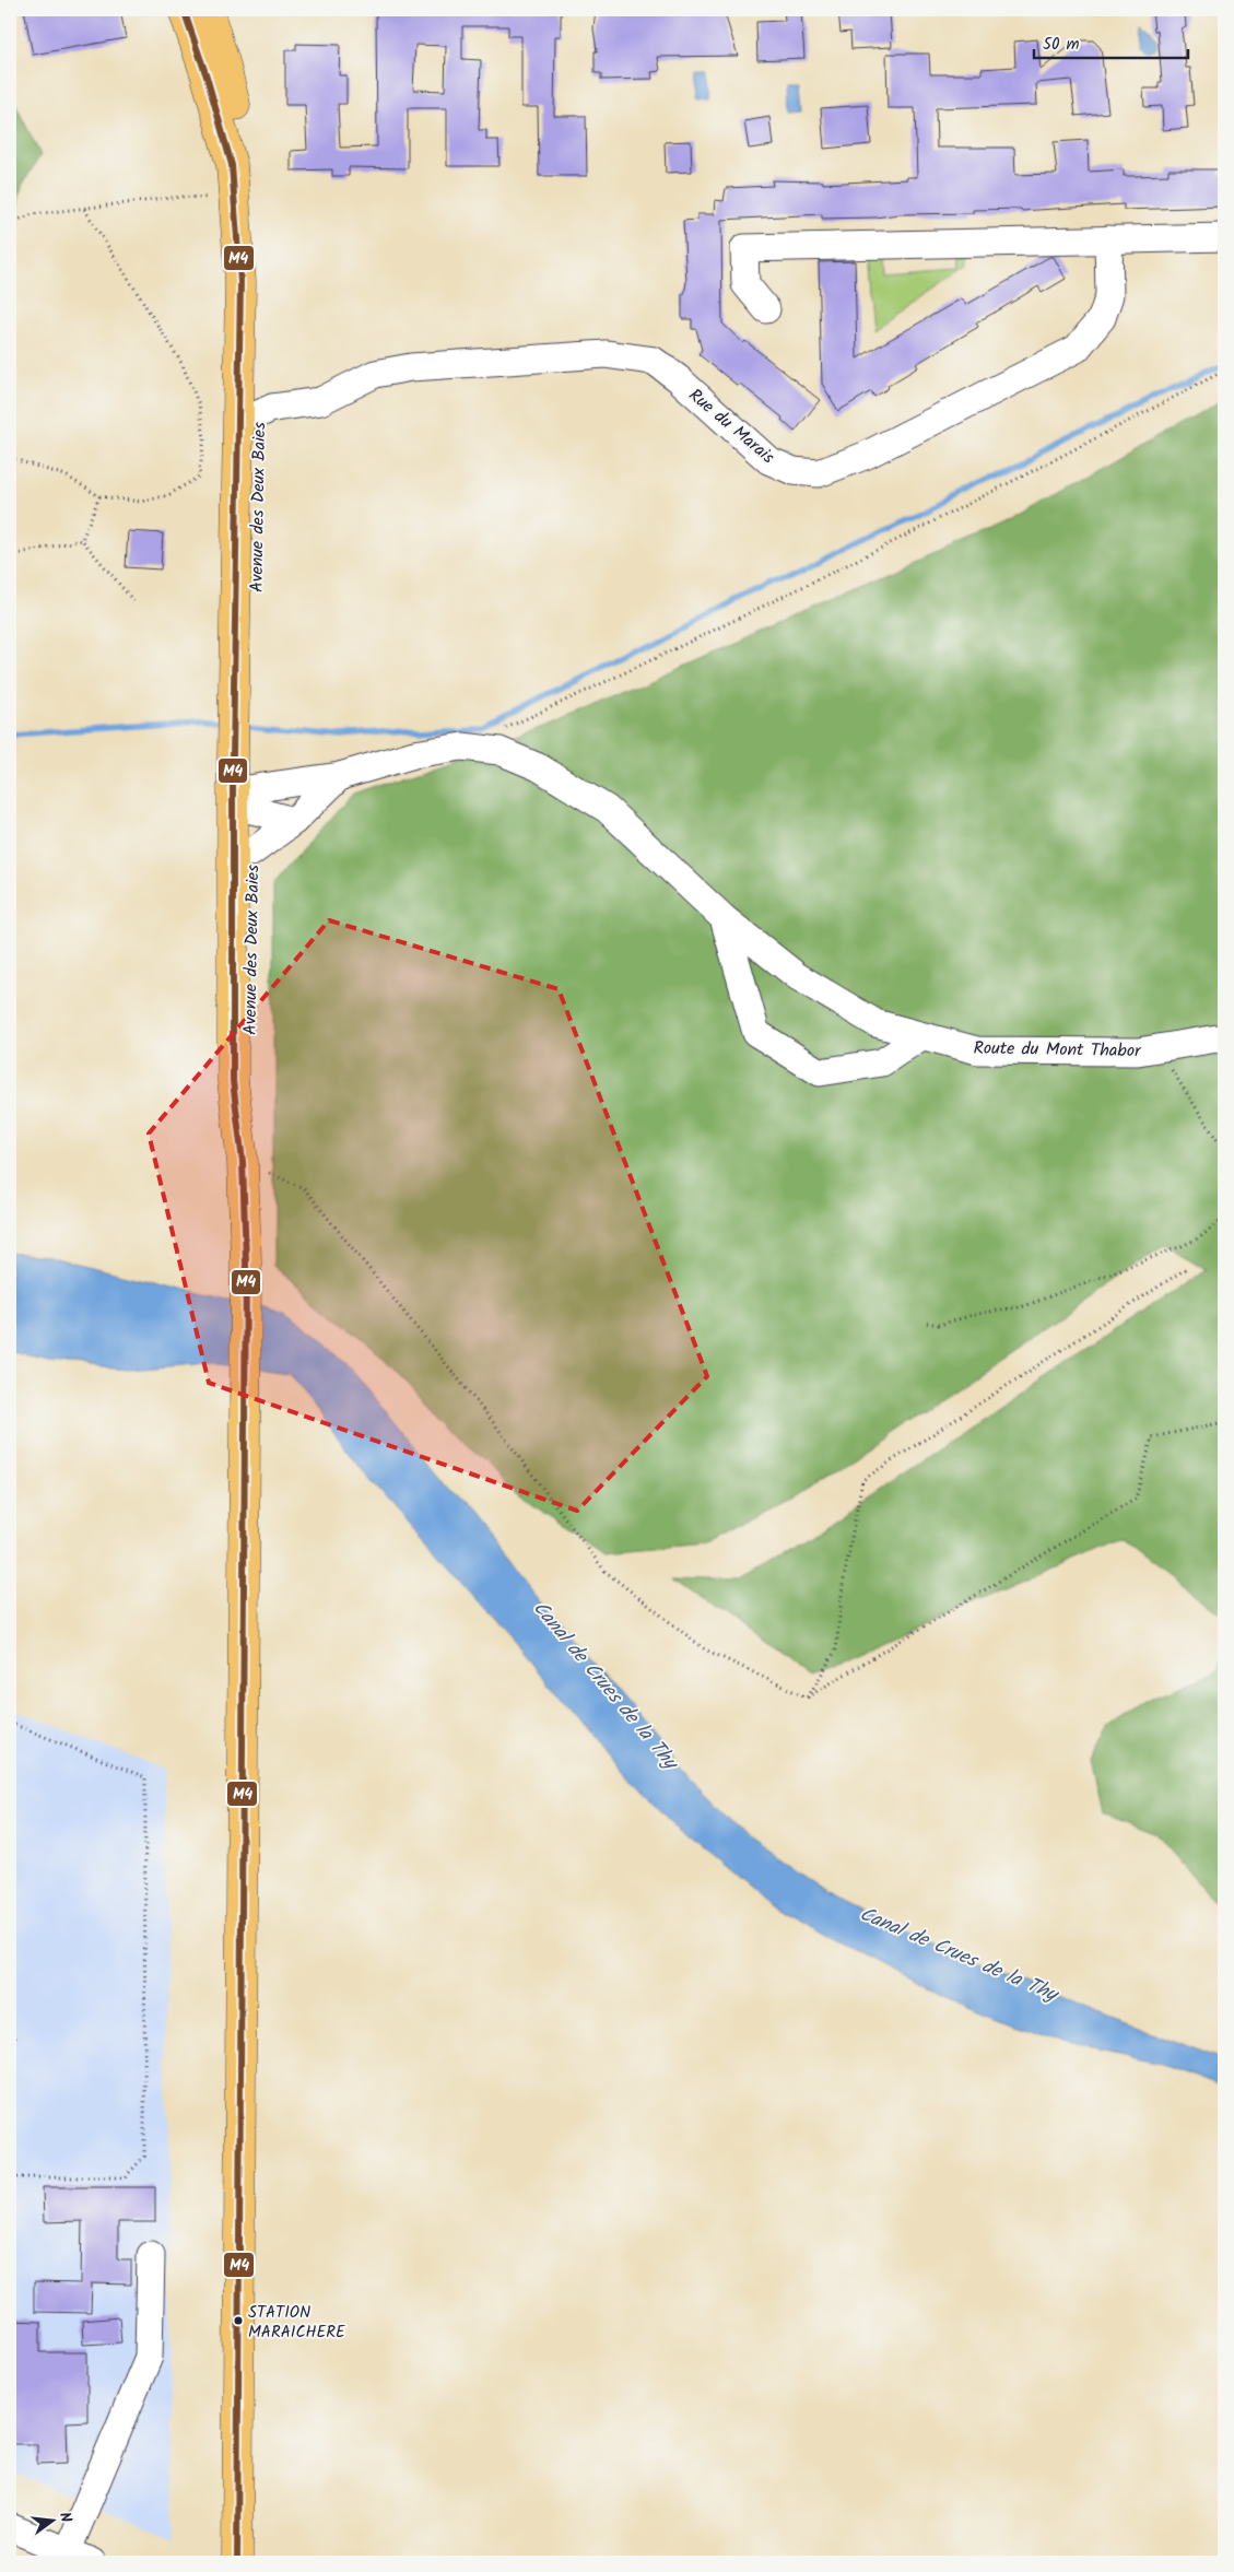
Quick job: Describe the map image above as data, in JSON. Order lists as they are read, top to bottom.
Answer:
{
  "streets": {
    "main road": ["Avenue des Deux Baies"],
    "street": ["Rue du Marais", "Route du Mont Thabor"]
  },
  "crossings": [
    ["Rue du Marais", "Avenue des Deux Baies"],
    ["Avenue des Deux Baies", "Route du Mont Thabor"]
  ],
  "water": ["Canal de Crues de la Thy"],
  "places": ["STATION MARAICHERE"],
  "lines": ["transit line M4"],
  "scale_bar": "50 m",
  "north": "right"
}
